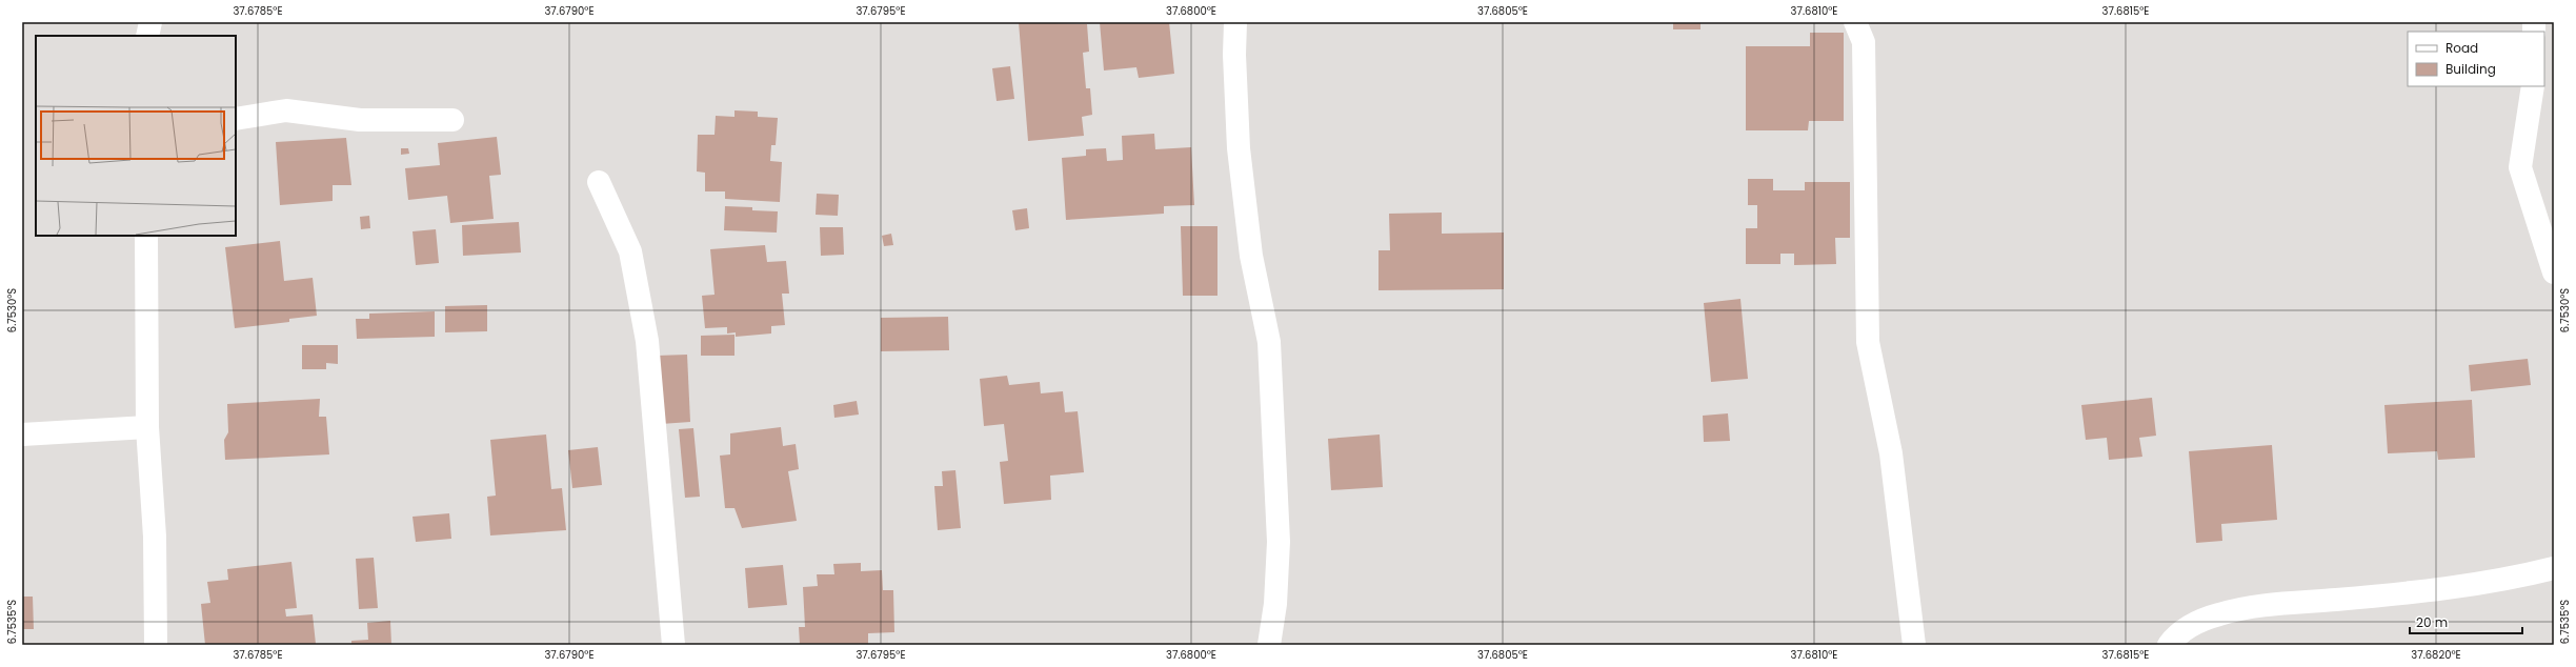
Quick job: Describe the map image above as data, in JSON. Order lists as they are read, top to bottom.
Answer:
{
  "legend": ["Road", "Building"],
  "scale_bar": "20 m",
  "coordinates": [
    "37.6785°E",
    "37.6790°E",
    "37.6795°E",
    "37.6800°E",
    "37.6805°E",
    "37.6810°E",
    "37.6815°E",
    "6.7530°S",
    "6.7535°S",
    "37.6820°E"
  ]
}
